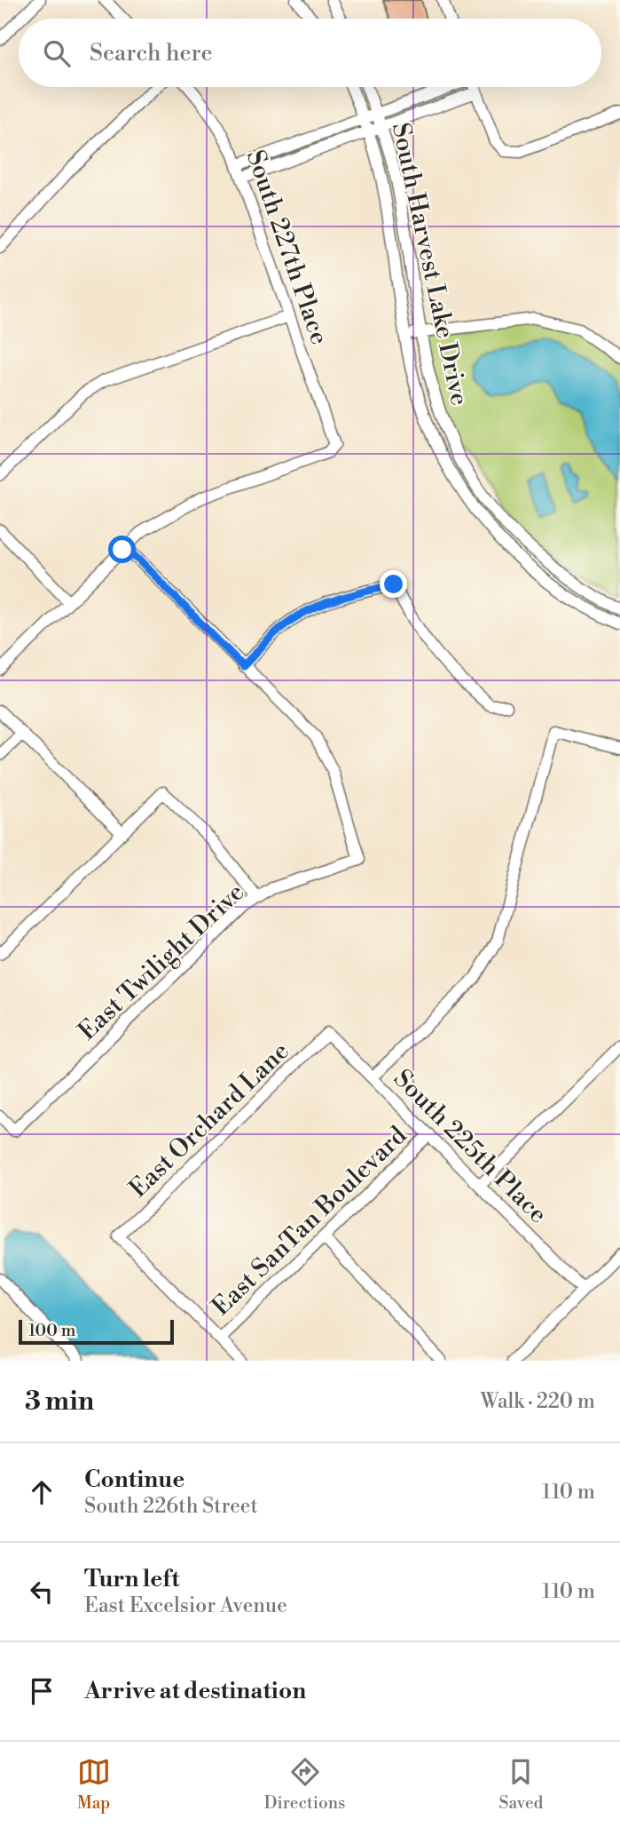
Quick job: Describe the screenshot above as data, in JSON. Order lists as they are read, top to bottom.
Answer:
{
  "streets": {
    "street": [
      "South 227th Place",
      "South Harvest Lake Drive",
      "East Twilight Drive",
      "East Orchard Lane",
      "South 225th Place",
      "East SanTan Boulevard"
    ]
  },
  "crossings": [
    ["East Orchard Lane", "South 225th Place"],
    ["East Orchard Lane", "East SanTan Boulevard"],
    ["South 225th Place", "East SanTan Boulevard"]
  ],
  "scale_bar": "100 m",
  "page": {
    "search": "Search here",
    "scale": "100 m",
    "heading": ["3 min", "Walk · 220 m"],
    "list": [
      ["Continue", "South 226th Street", "110 m"],
      ["Turn left", "East Excelsior Avenue", "110 m"],
      "Arrive at destination"
    ],
    "nav": ["Map", "Directions", "Saved"]
  }
}
